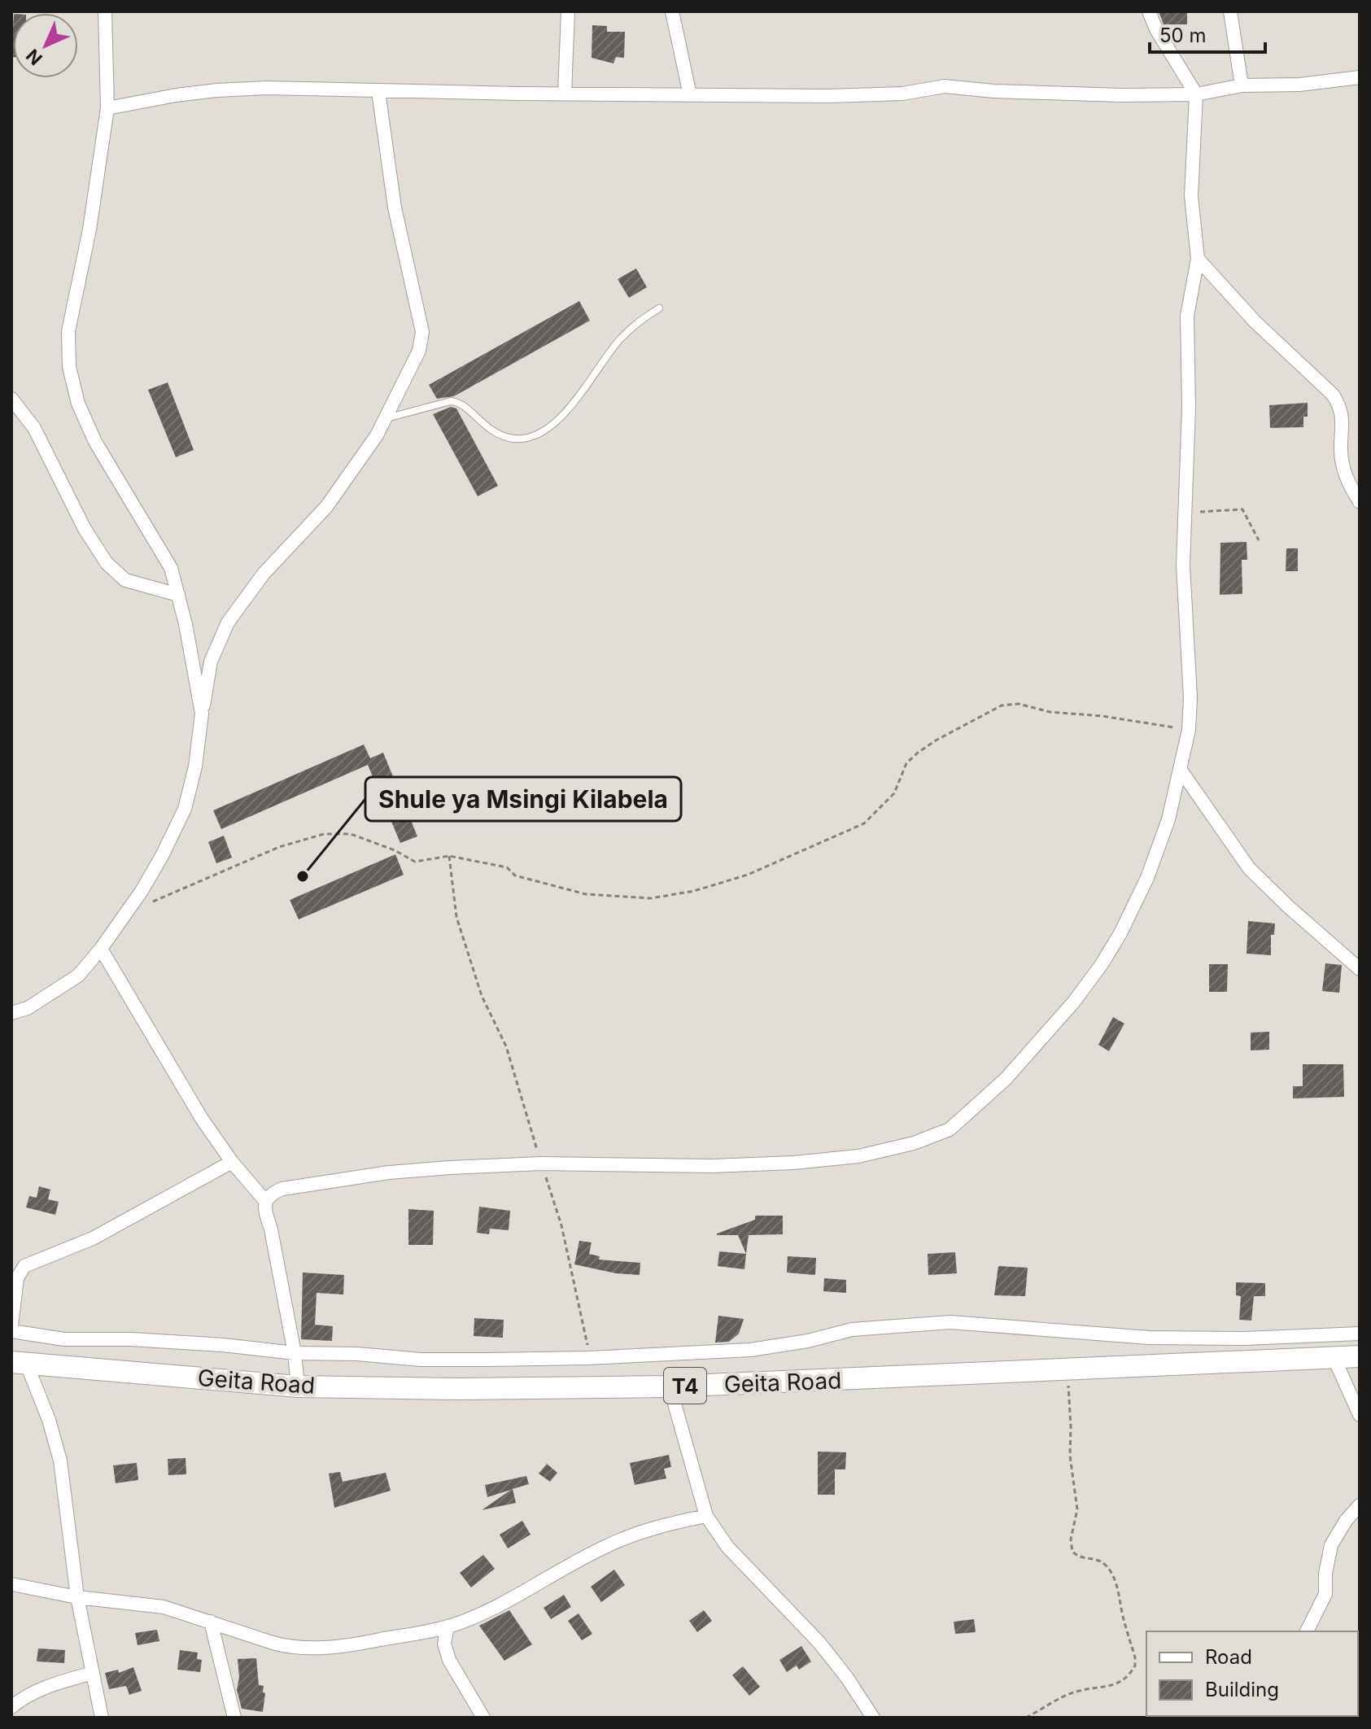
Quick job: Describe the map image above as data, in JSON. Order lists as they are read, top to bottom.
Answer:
{
  "streets": {
    "highway": ["Geita Road", "T4"]
  },
  "places": ["Shule ya Msingi Kilabela"],
  "legend": ["Road", "Building"],
  "scale_bar": "50 m",
  "north": "bottom left"
}
